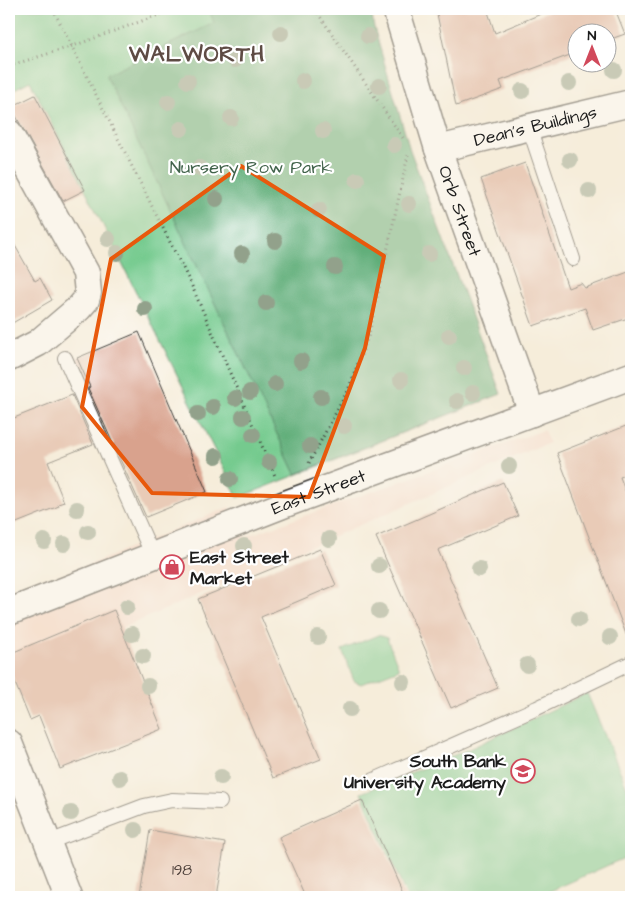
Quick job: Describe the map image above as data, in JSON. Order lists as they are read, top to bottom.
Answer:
{
  "streets": {
    "street": ["Dean's Buildings", "Orb Street", "East Street"]
  },
  "crossings": [
    ["Dean's Buildings", "Orb Street"],
    ["Orb Street", "East Street"]
  ],
  "districts": ["WALWORTH"],
  "parks": ["Nursery Row Park"],
  "places": {
    "shop": ["East Street Market"],
    "school or university": ["South Bank University Academy"]
  },
  "house_numbers": ["198"],
  "north": "top"
}
